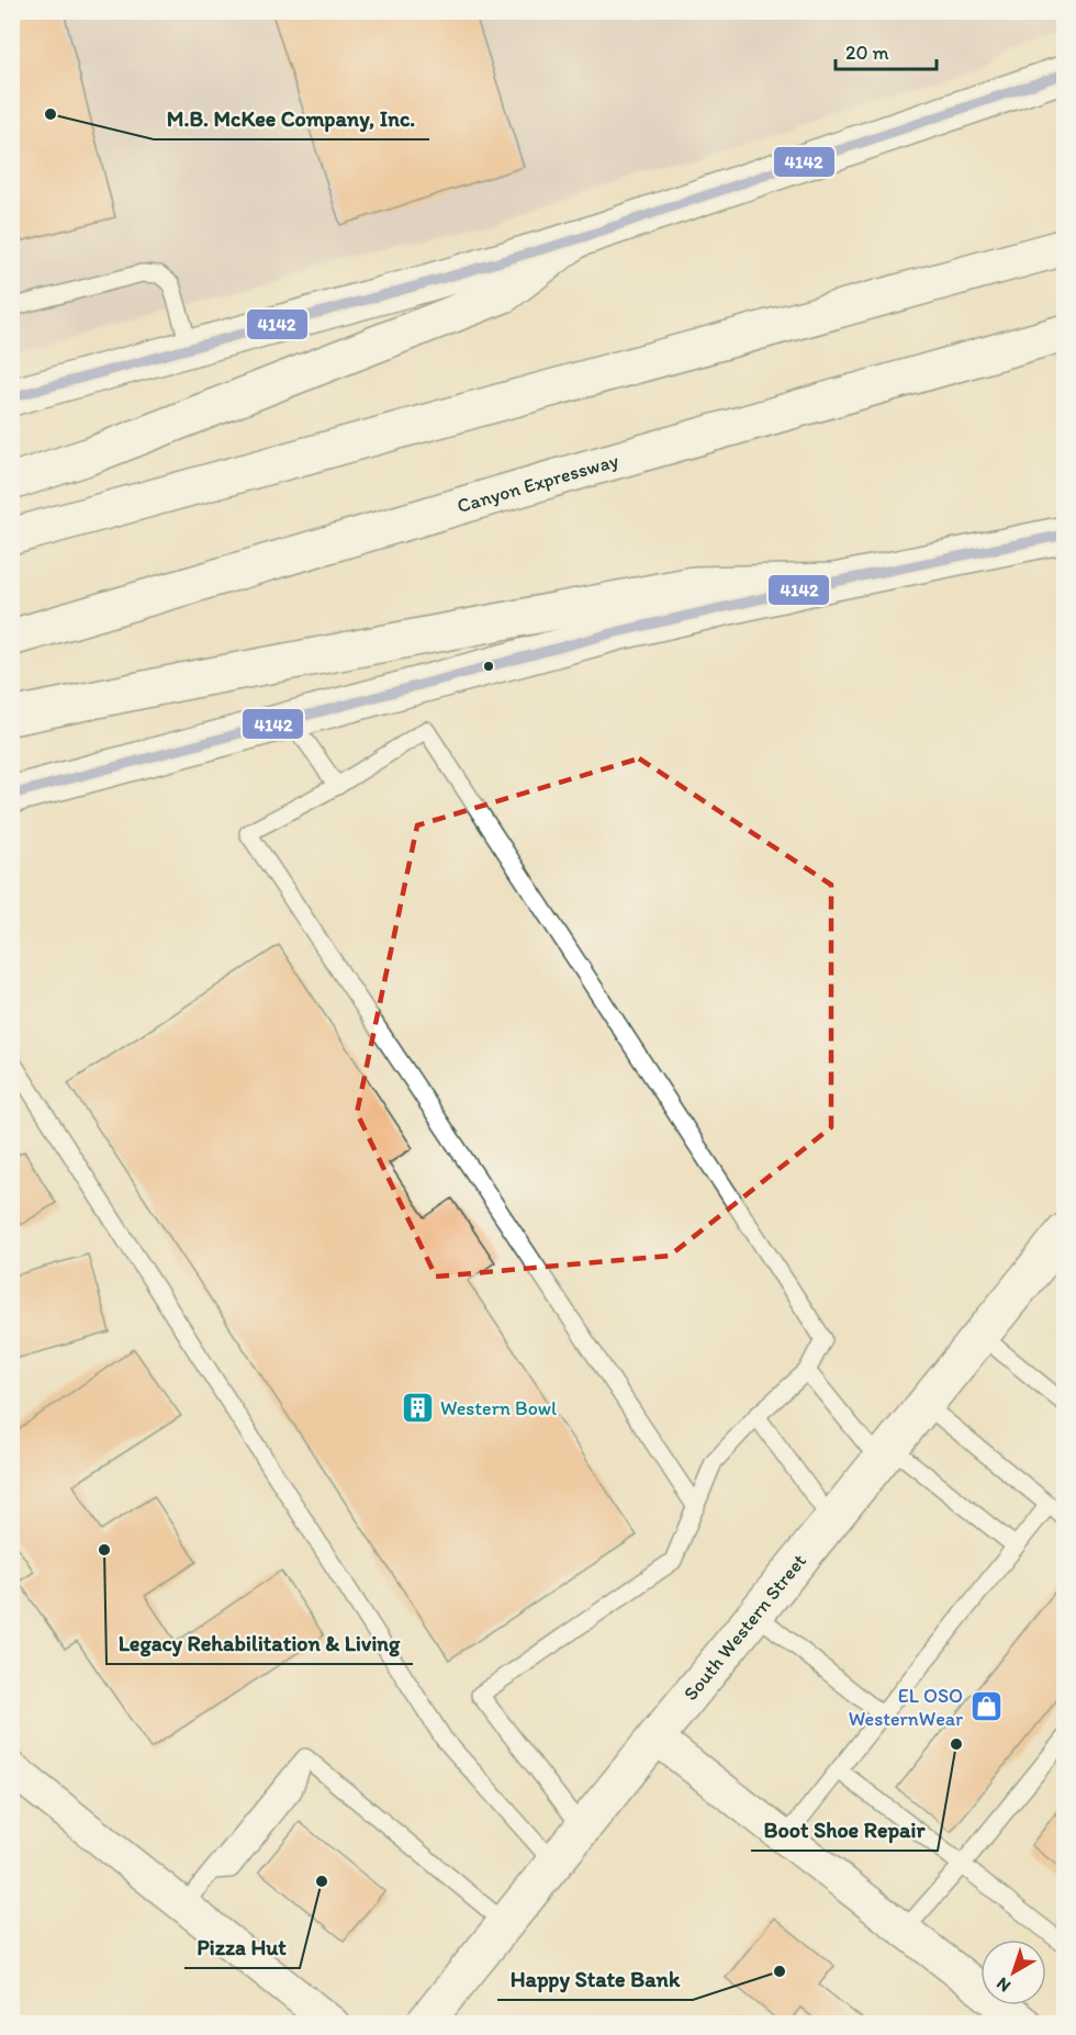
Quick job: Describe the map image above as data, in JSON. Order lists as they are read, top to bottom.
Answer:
{
  "streets": {
    "main road": ["Canyon Expressway", "South Western Street"]
  },
  "places": {
    "other": [
      "M.B. McKee Company, Inc.",
      "Legacy Rehabilitation & Living",
      "Boot Shoe Repair",
      "Pizza Hut",
      "Happy State Bank"
    ],
    "building": ["Western Bowl"],
    "shop": ["EL OSO WesternWear"]
  },
  "lines": ["transit line 4142"],
  "scale_bar": "20 m",
  "north": "bottom left"
}
